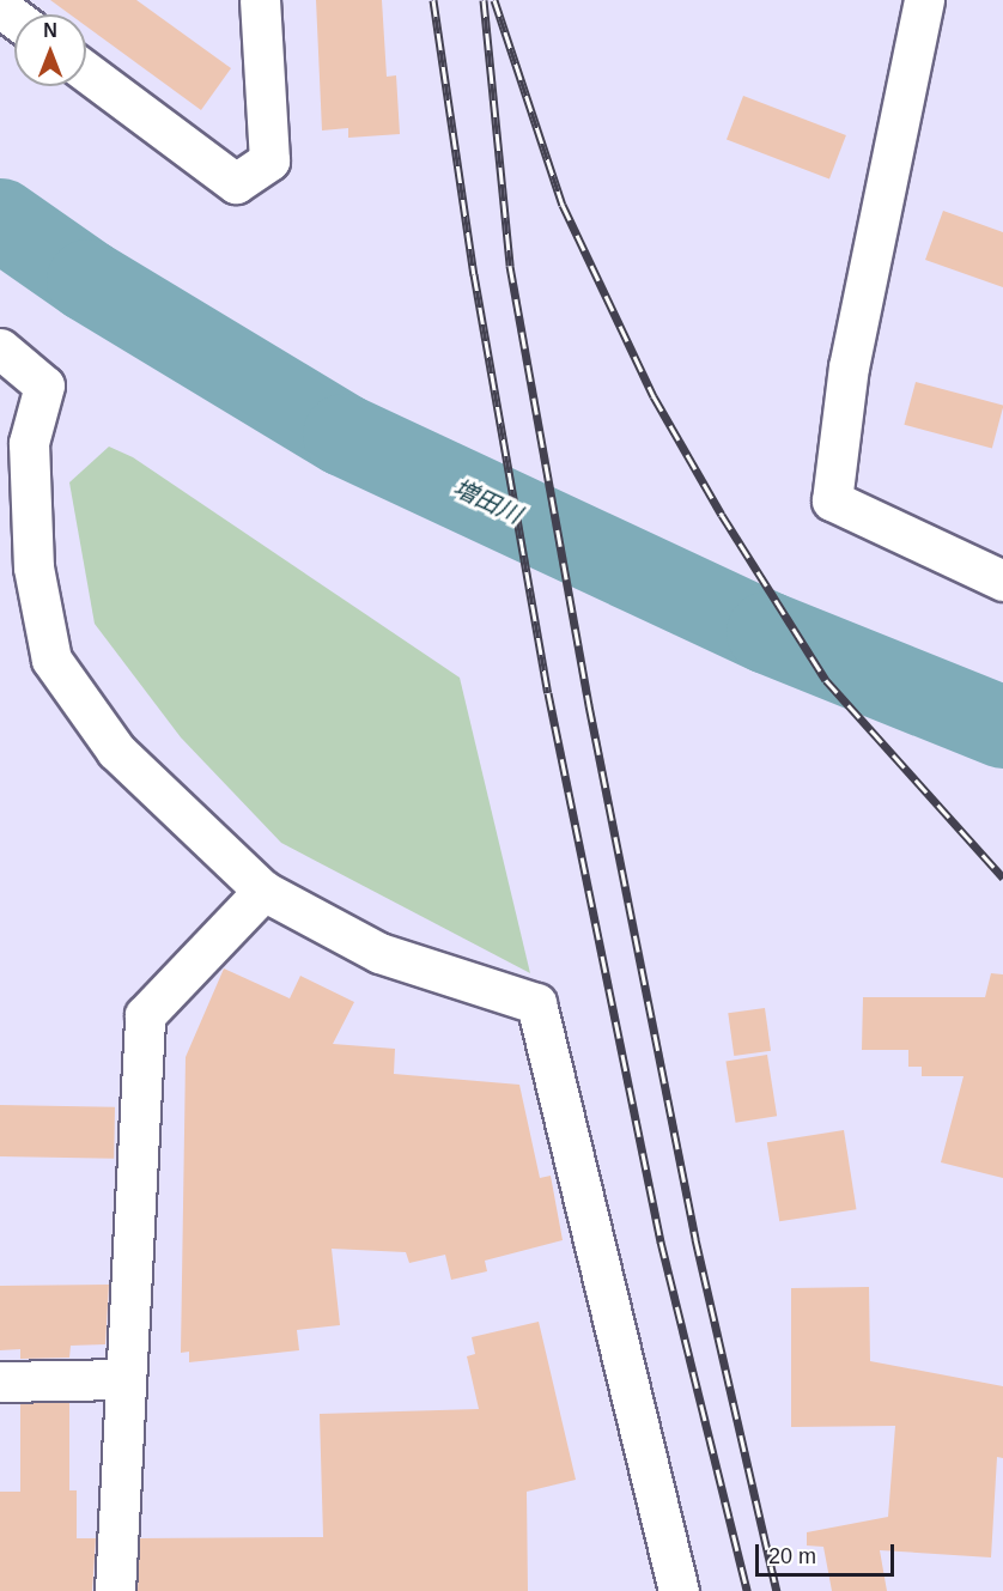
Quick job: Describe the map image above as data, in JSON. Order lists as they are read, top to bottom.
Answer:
{
  "water": ["増田川"],
  "scale_bar": "20 m",
  "north": "top"
}
